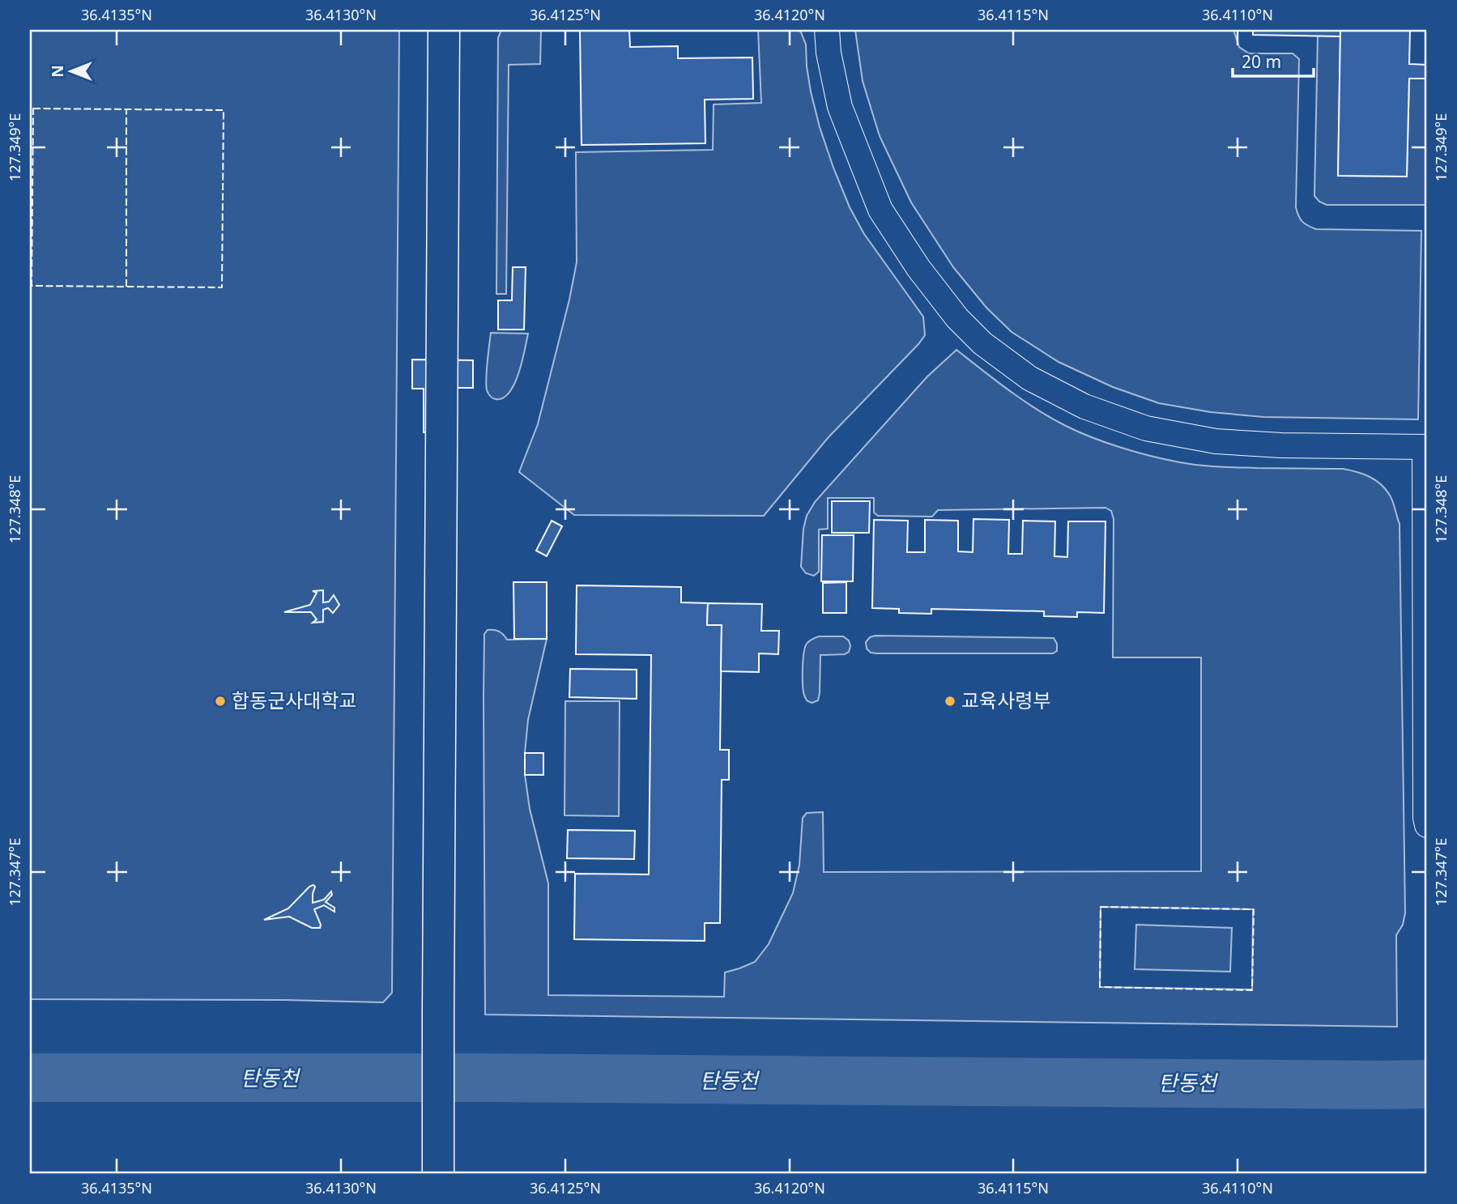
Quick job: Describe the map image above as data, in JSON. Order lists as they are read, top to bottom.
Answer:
{
  "water": ["탄동천"],
  "places": ["합동군사대학교", "교육사령부"],
  "scale_bar": "20 m",
  "north": "left",
  "coordinates": [
    "36.4135°N",
    "36.4130°N",
    "36.4125°N",
    "36.4120°N",
    "36.4115°N",
    "36.4110°N",
    "127.349°E",
    "127.348°E",
    "127.347°E"
  ]
}
